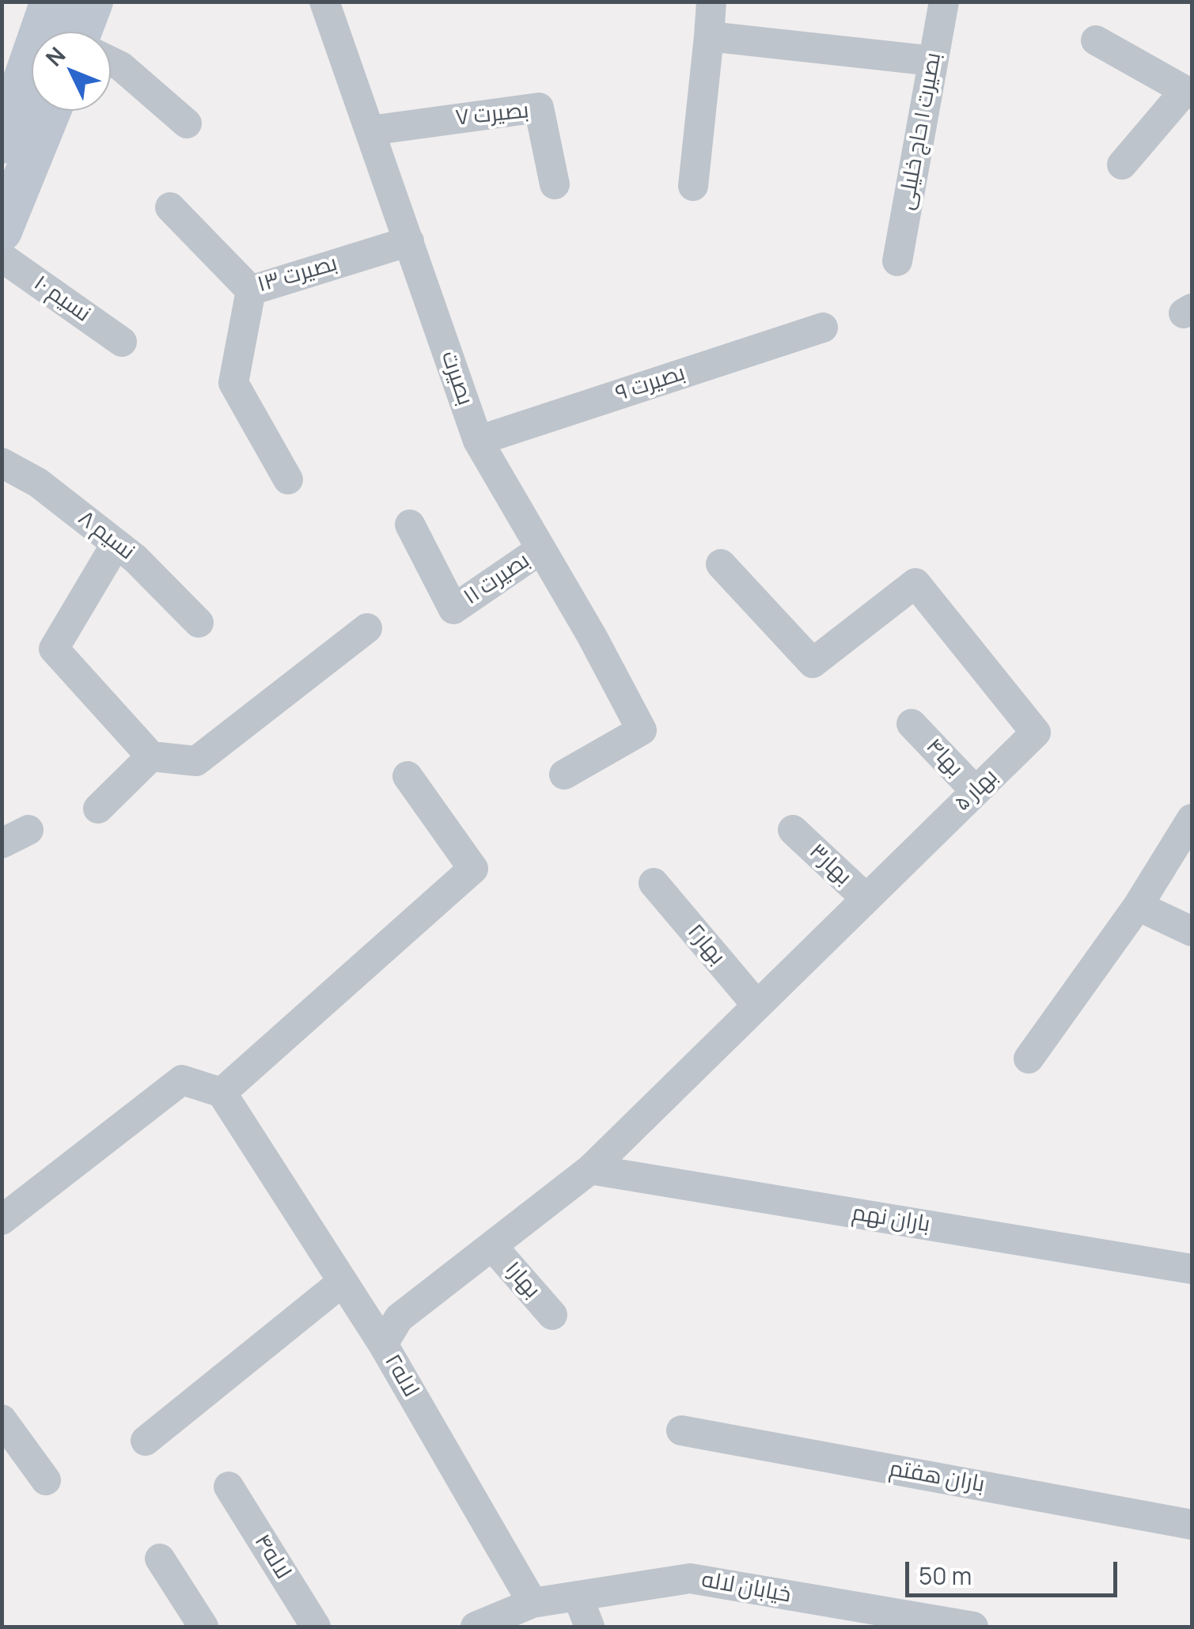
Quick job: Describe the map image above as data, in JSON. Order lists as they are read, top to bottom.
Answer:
{
  "streets": {
    "street": [
      "بصیرت ۷",
      "بصیرت ۱ حاج خلیلی",
      "بصیرت ۱۳",
      "نسیم ۱۰",
      "بصیرت",
      "بصیرت ۹",
      "نسیم ۸",
      "بصیرت ۱۱",
      "بها۴",
      "بهار ۵",
      "بهار۳",
      "بهار۲",
      "باران نهم",
      "بهار۱",
      "لاله۲",
      "باران هفتم",
      "لاله۴",
      "خیابان لاله"
    ]
  },
  "crossings": [
    ["بصیرت ۷", "بصیرت"],
    ["بصیرت ۱۳", "بصیرت"],
    ["بصیرت", "بصیرت ۹"],
    ["بصیرت", "بصیرت ۱۱"],
    ["بها۴", "بهار ۵"],
    ["بهار ۵", "بهار۳"],
    ["بهار ۵", "بهار۲"],
    ["بهار ۵", "باران نهم"],
    ["بهار ۵", "لاله۲"],
    ["باران نهم", "لاله۲"],
    ["بهار۱", "لاله۲"],
    ["لاله۲", "خیابان لاله"]
  ],
  "scale_bar": "50 m",
  "north": "top left"
}
